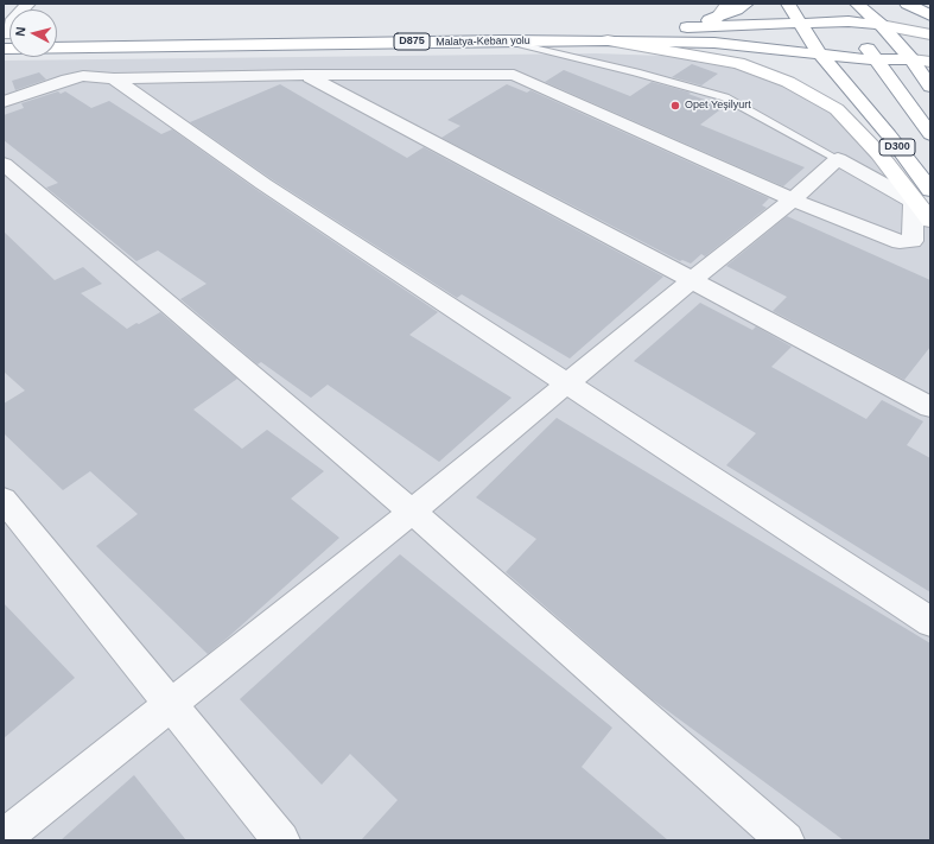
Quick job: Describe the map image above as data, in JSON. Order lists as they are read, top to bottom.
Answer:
{
  "streets": {
    "main road": ["D875", "Malatya-Keban yolu", "D300"]
  },
  "crossings": [
    ["Malatya-Keban yolu", "D300"]
  ],
  "places": ["Opet Yeşilyurt"],
  "north": "left"
}
